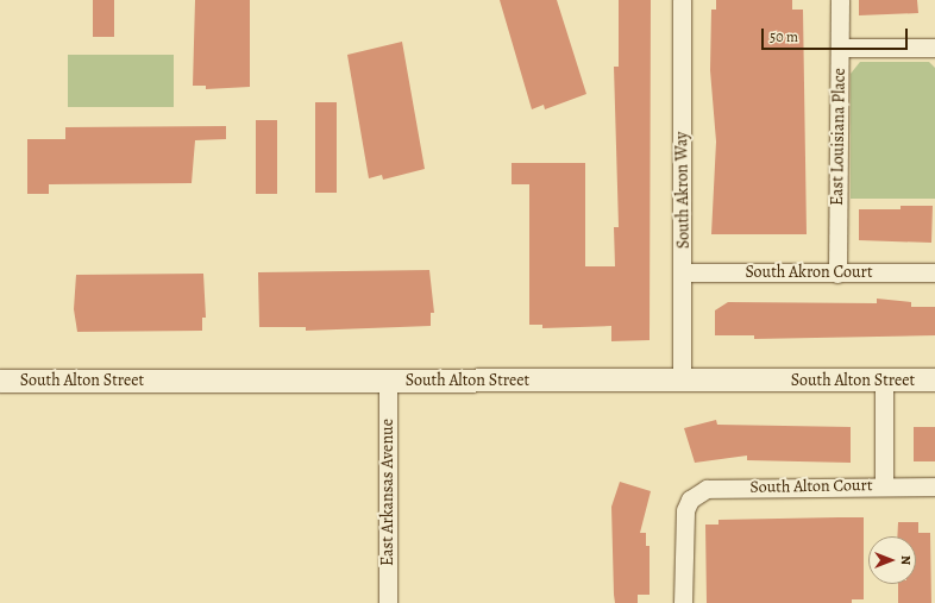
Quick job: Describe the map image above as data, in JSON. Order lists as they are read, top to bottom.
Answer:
{
  "streets": {
    "street": [
      "East Louisiana Place",
      "South Akron Way",
      "South Akron Court",
      "South Alton Street",
      "South Alton Court",
      "East Arkansas Avenue"
    ]
  },
  "crossings": [
    ["East Louisiana Place", "South Akron Court"],
    ["South Akron Way", "South Akron Court"],
    ["South Akron Way", "South Alton Street"],
    ["South Alton Street", "East Arkansas Avenue"]
  ],
  "scale_bar": "50 m",
  "north": "right"
}
